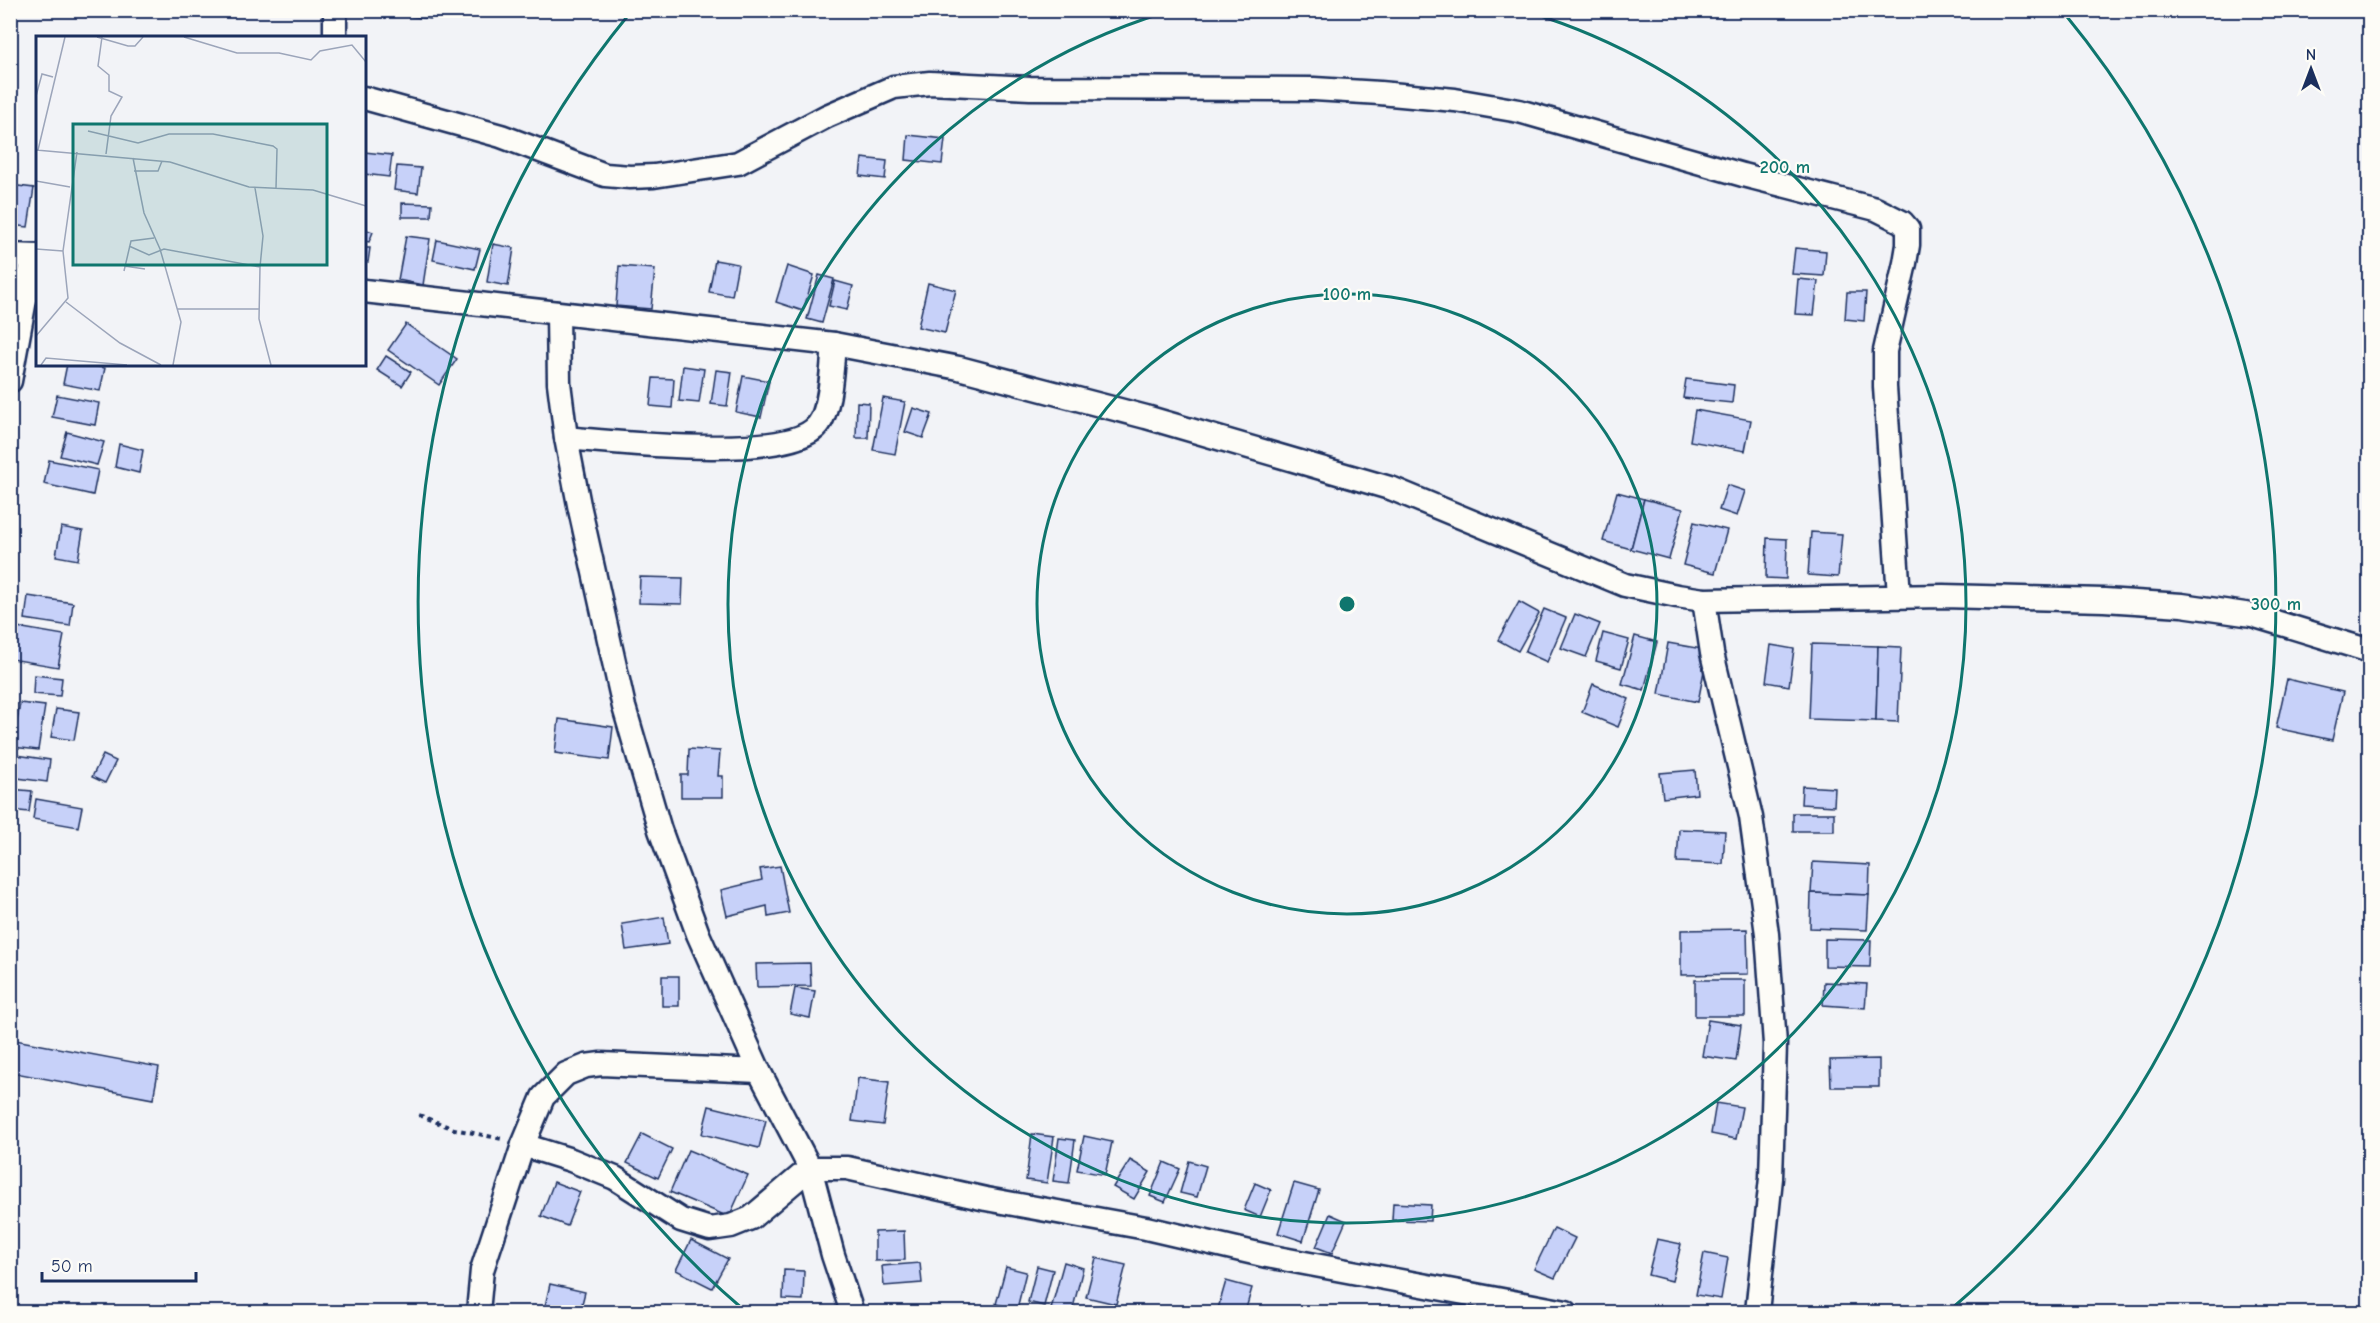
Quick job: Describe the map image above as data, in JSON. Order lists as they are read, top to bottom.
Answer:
{
  "scale_bar": "50 m",
  "north": "top",
  "rings": ["200 m", "100 m", "300 m"]
}
